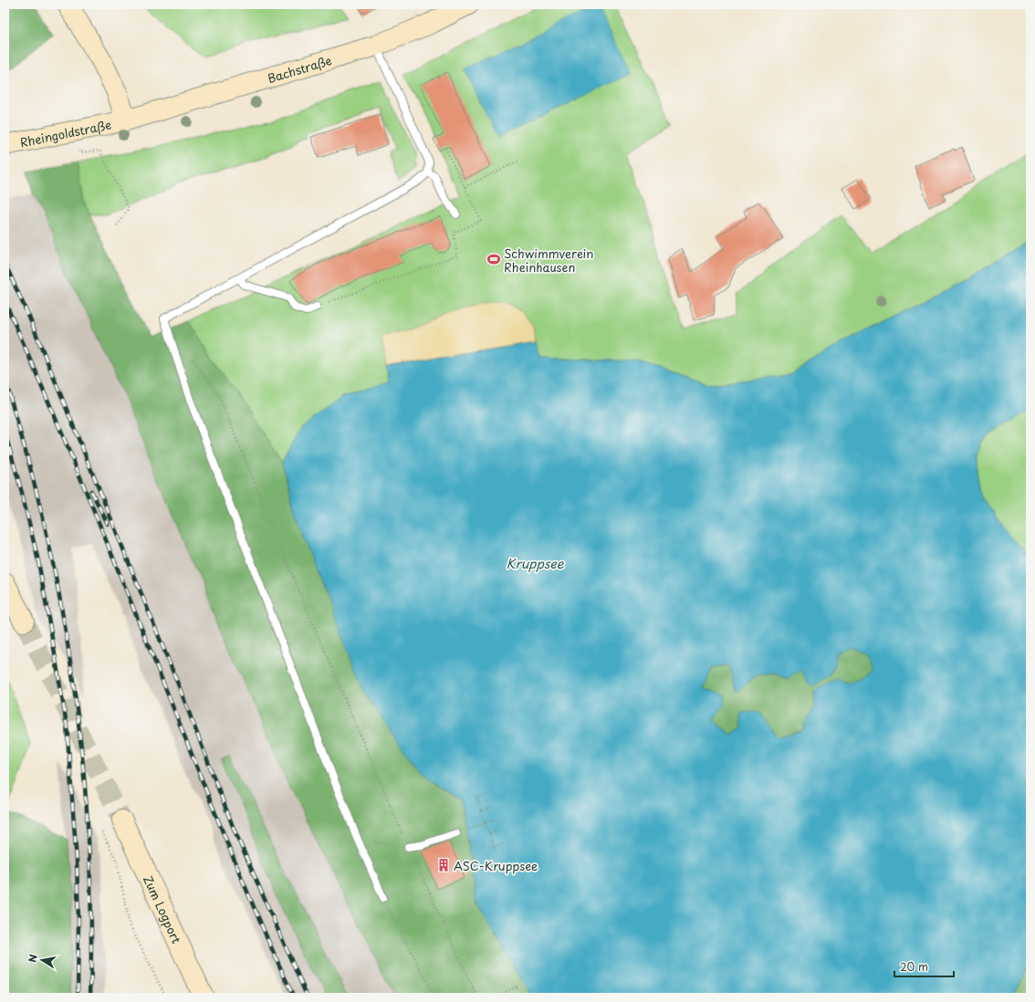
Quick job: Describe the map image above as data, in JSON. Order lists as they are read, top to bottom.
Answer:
{
  "streets": {
    "street": ["Bachstraße", "Rheingoldstraße", "Zum Logport"]
  },
  "crossings": [
    ["Bachstraße", "Rheingoldstraße"]
  ],
  "water": ["Kruppsee"],
  "places": {
    "sports": ["Schwimmverein Rheinhausen"],
    "building": ["ASC-Kruppsee"]
  },
  "scale_bar": "20 m",
  "north": "left"
}
